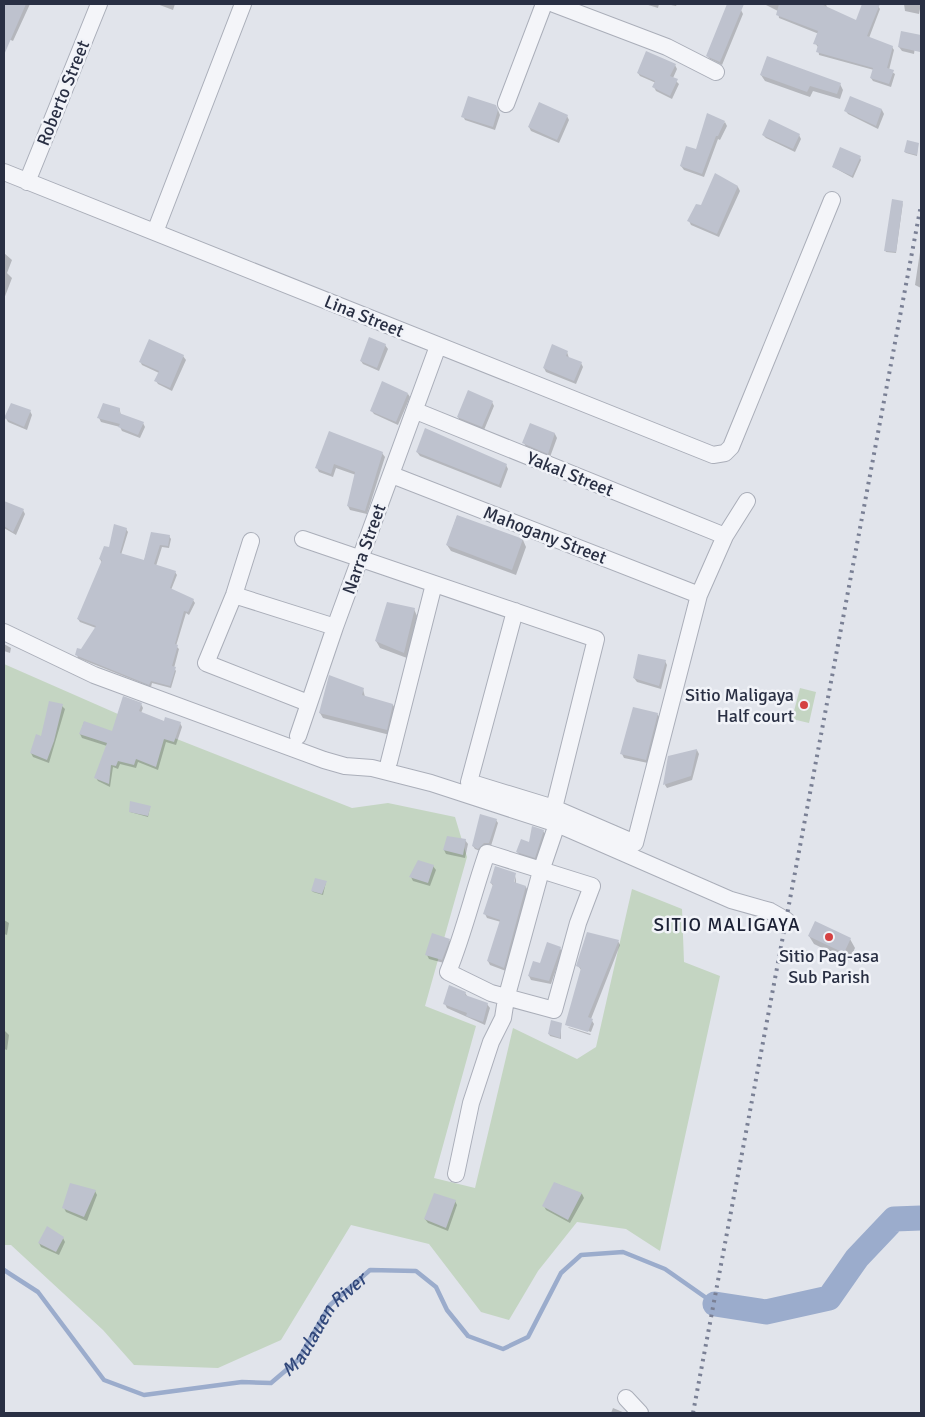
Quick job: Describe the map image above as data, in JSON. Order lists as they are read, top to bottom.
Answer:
{
  "streets": {
    "street": [
      "Roberto Street",
      "Lina Street",
      "Yakal Street",
      "Mahogany Street",
      "Narra Street"
    ]
  },
  "crossings": [
    ["Roberto Street", "Lina Street"],
    ["Lina Street", "Narra Street"],
    ["Yakal Street", "Narra Street"],
    ["Mahogany Street", "Narra Street"]
  ],
  "districts": ["SITIO MALIGAYA"],
  "water": ["Maulauen River"],
  "places": ["Sitio Maligaya Half court", "Sitio Pag-asa Sub Parish"]
}
